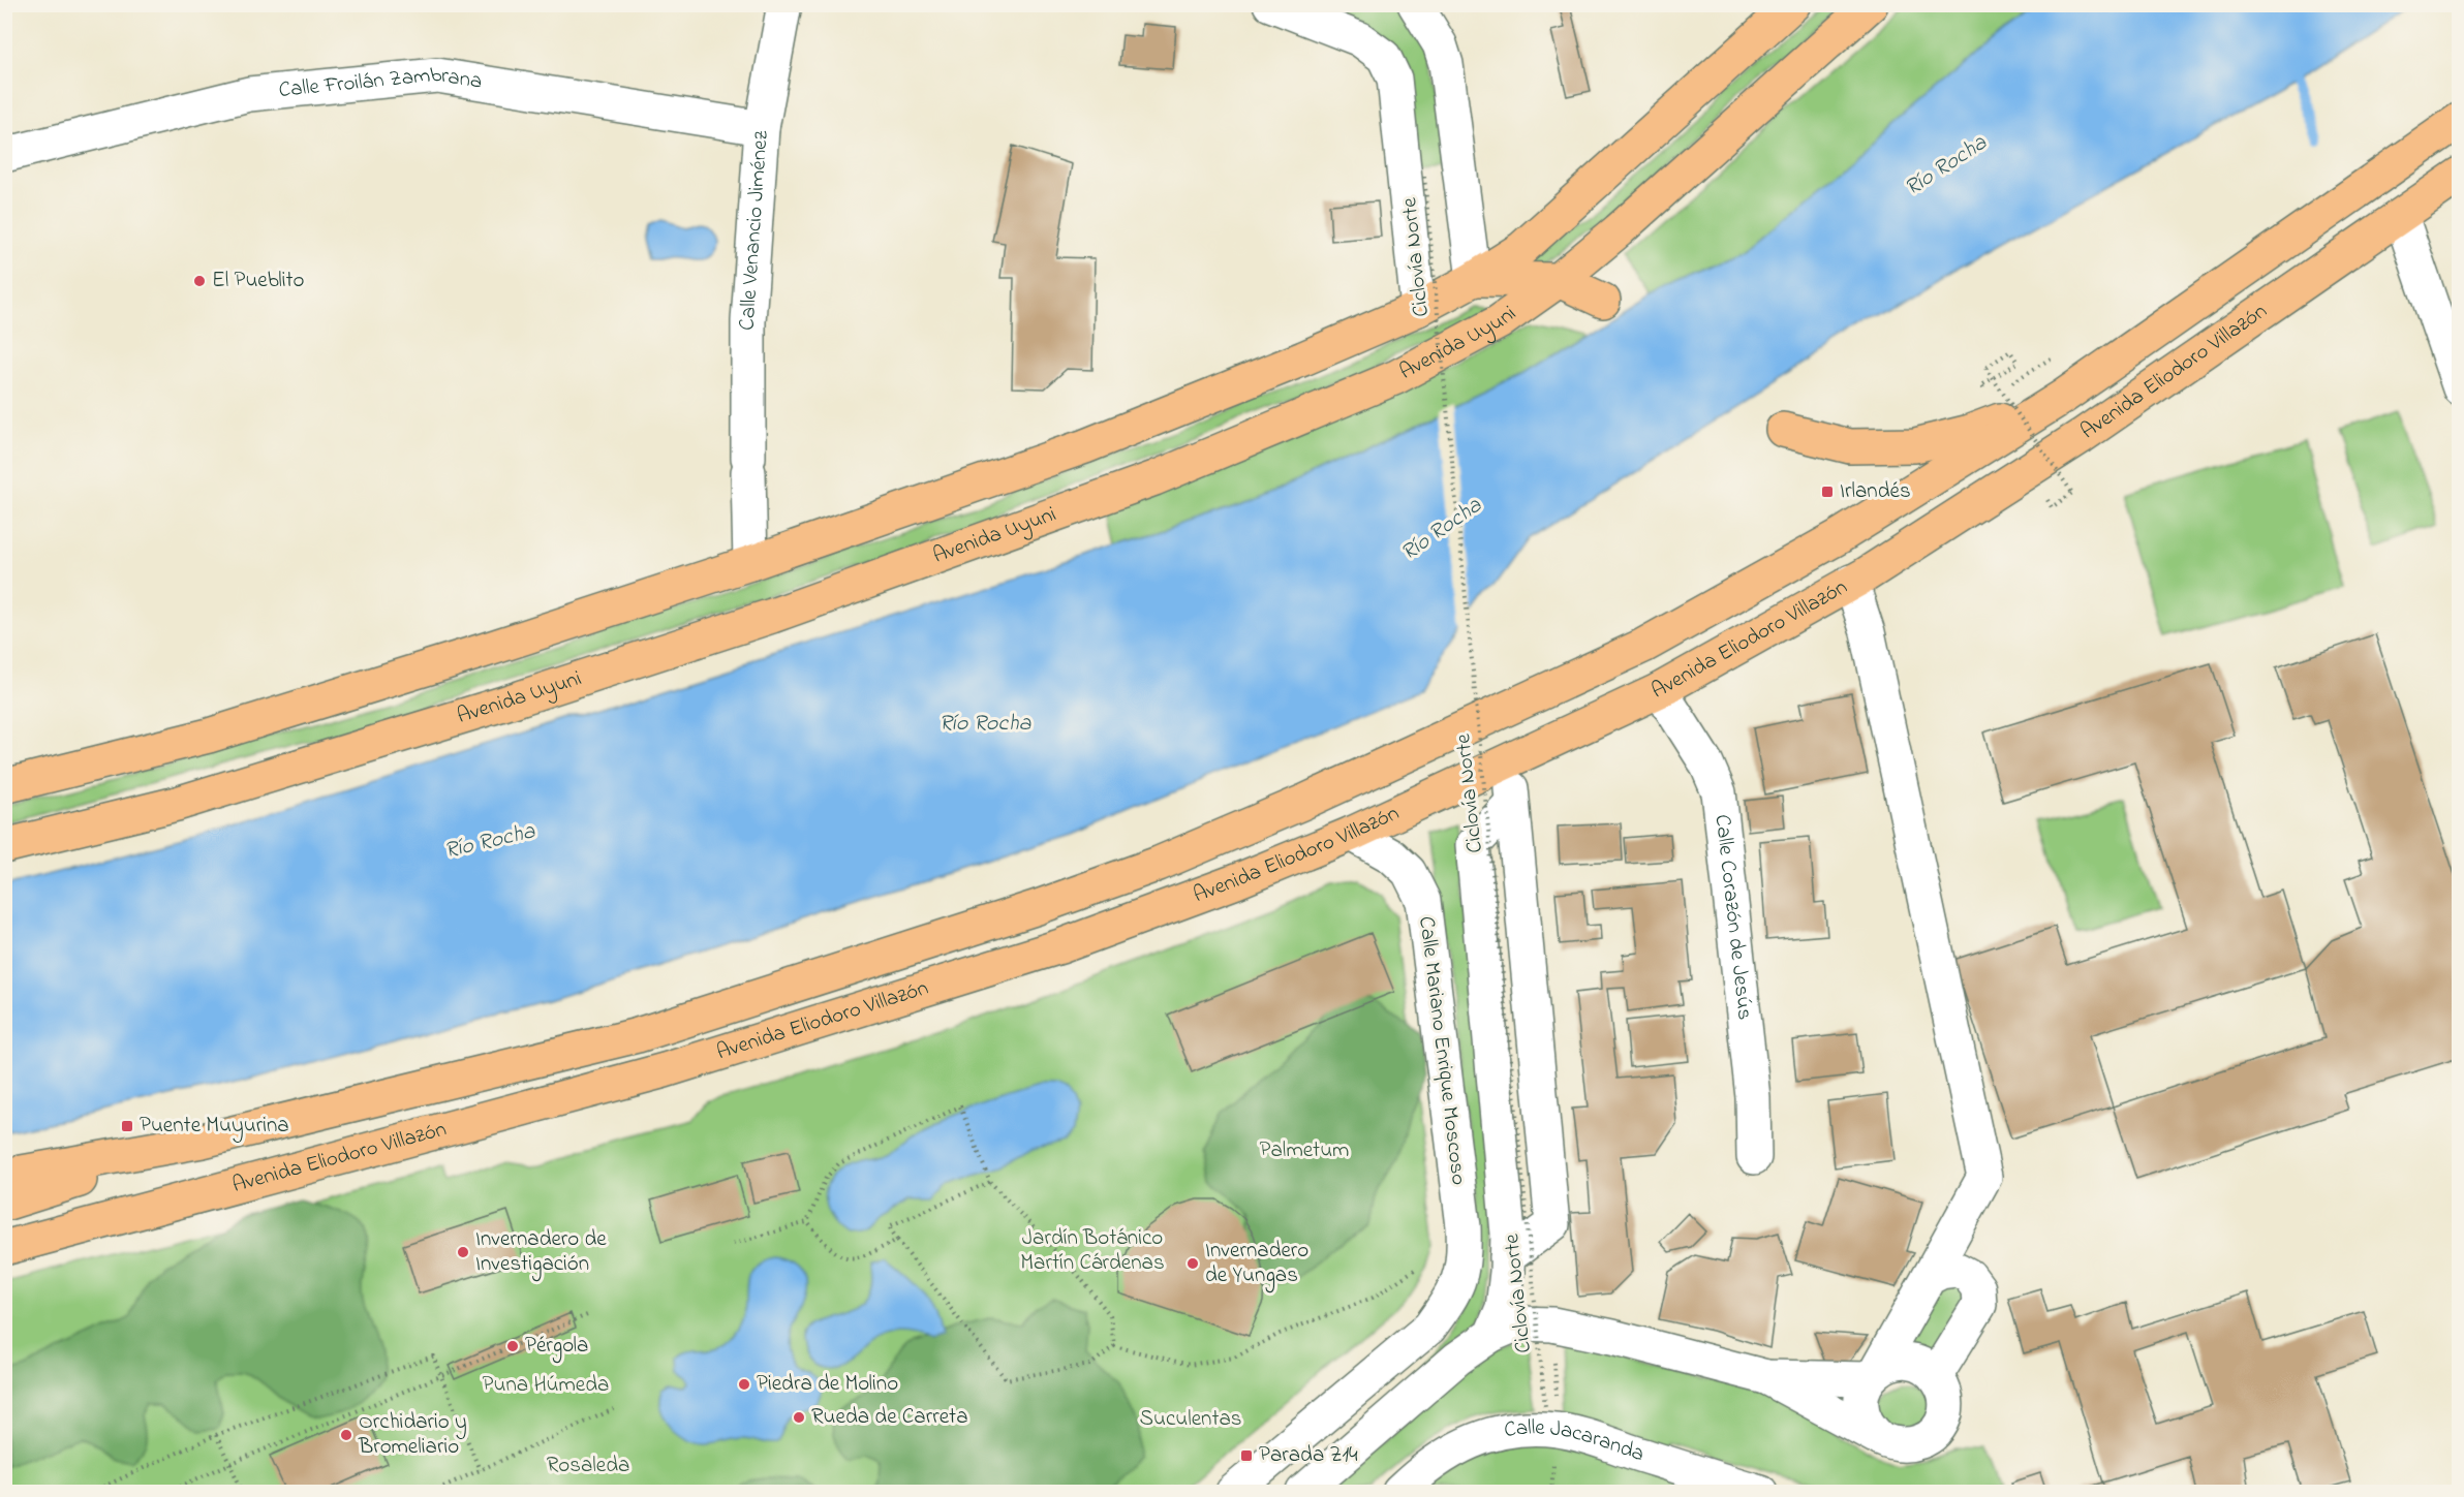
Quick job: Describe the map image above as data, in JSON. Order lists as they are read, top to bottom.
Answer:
{
  "streets": {
    "main road": ["Avenida Uyuni", "Avenida Eliodoro Villazón"],
    "street": [
      "Calle Froilán Zambrana",
      "Calle Venancio Jiménez",
      "Calle Corazón de Jesús",
      "Calle Mariano Enrique Moscoso",
      "Calle Jacaranda"
    ],
    "path": ["Ciclovía Norte"]
  },
  "crossings": [
    ["Calle Froilán Zambrana", "Calle Venancio Jiménez"],
    ["Avenida Eliodoro Villazón", "Calle Corazón de Jesús"],
    ["Avenida Eliodoro Villazón", "Calle Mariano Enrique Moscoso"]
  ],
  "water": ["Río Rocha"],
  "parks": [
    "Palmetum",
    "Jardín Botánico Martín Cárdenas",
    "Puna Húmeda",
    "Suculentas",
    "Rosaleda"
  ],
  "places": {
    "other": [
      "El Pueblito",
      "Invernadero de Investigación",
      "Invernadero de Yungas",
      "Pérgola",
      "Piedra de Molino",
      "Rueda de Carreta",
      "Orchidario y Bromeliario"
    ],
    "transit": ["Irlandés", "Puente Muyurina", "Parada Z14"]
  }
}
